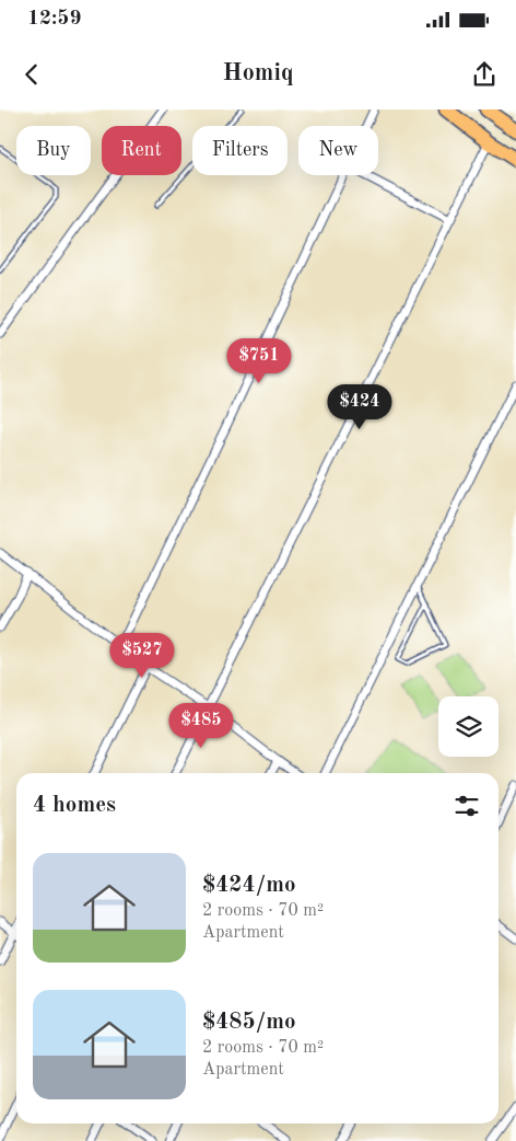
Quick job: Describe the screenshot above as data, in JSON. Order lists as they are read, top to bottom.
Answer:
{
  "page": {
    "status": "12:59",
    "header": "Homiq",
    "chip": [
      "Buy",
      "Rent",
      "Filters",
      "New"
    ],
    "price": [
      "$751",
      "$424",
      "$527",
      "$485"
    ],
    "heading": "4 homes",
    "list": [
      {
        "name": "$424/mo",
        "note": "2 rooms · 70 m² · Apartment"
      },
      {
        "name": "$485/mo",
        "note": "2 rooms · 70 m² · Apartment"
      }
    ]
  }
}
